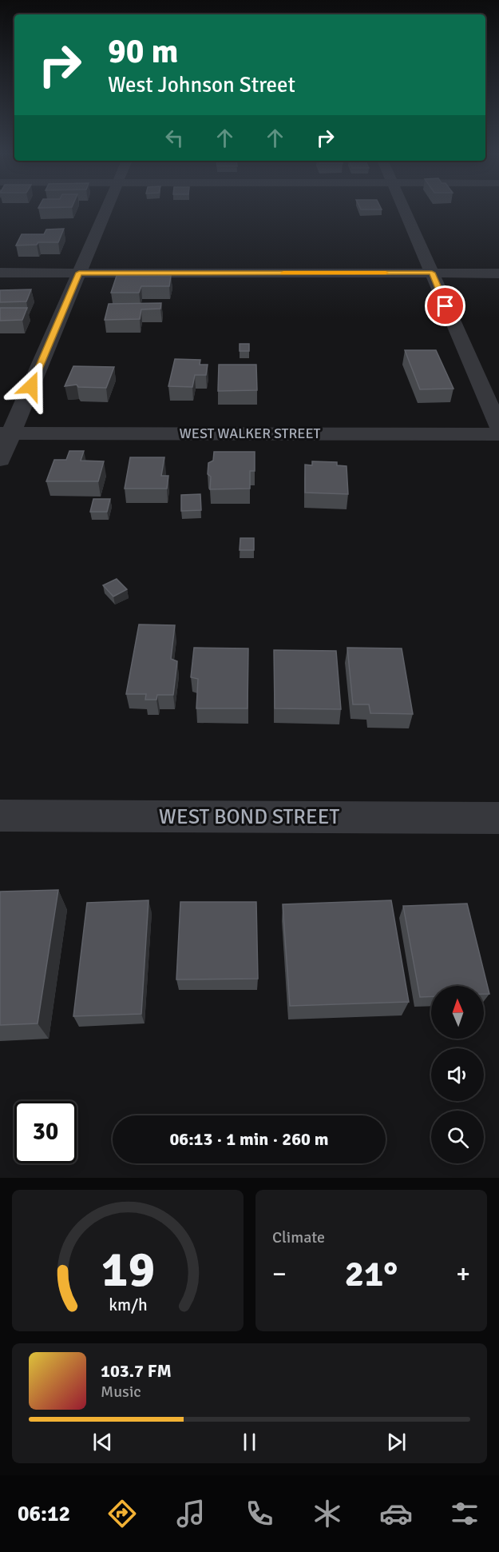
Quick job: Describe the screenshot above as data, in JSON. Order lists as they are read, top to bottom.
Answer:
{
  "streets": {
    "street": ["WEST WALKER STREET", "WEST BOND STREET"]
  },
  "north": "top",
  "page": {
    "turn": ["90 m", "West Johnson Street"],
    "limit": "30",
    "trip": "06:13 · 1 min · 260 m",
    "tile": "Climate",
    "heat": ["−", "21°", "+"],
    "song": ["103.7 FM", "Music"],
    "tabs": "06:12",
    "gauge": ["19", "km/h"]
  }
}
